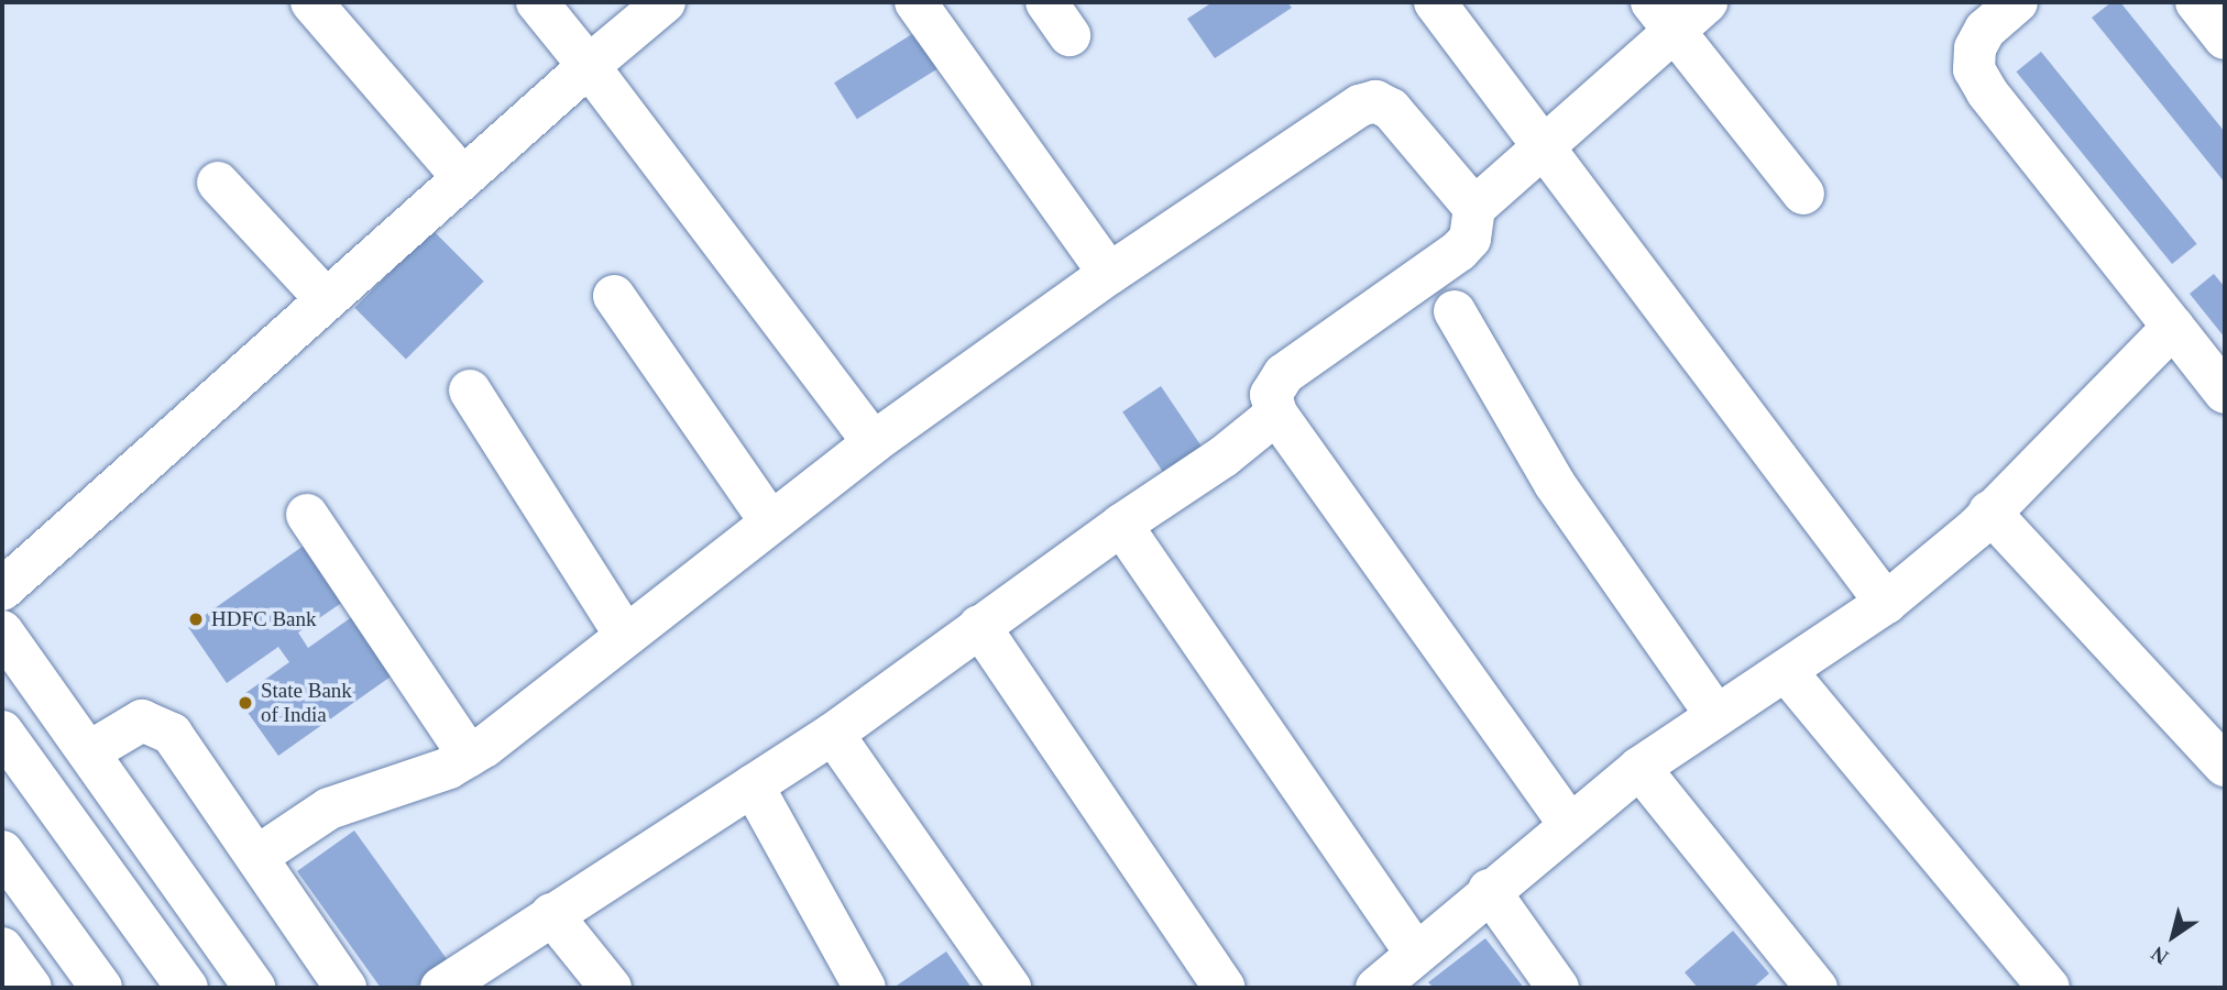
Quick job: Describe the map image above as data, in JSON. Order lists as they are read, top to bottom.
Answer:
{
  "places": ["HDFC Bank", "State Bank of India"],
  "north": "bottom left"
}
